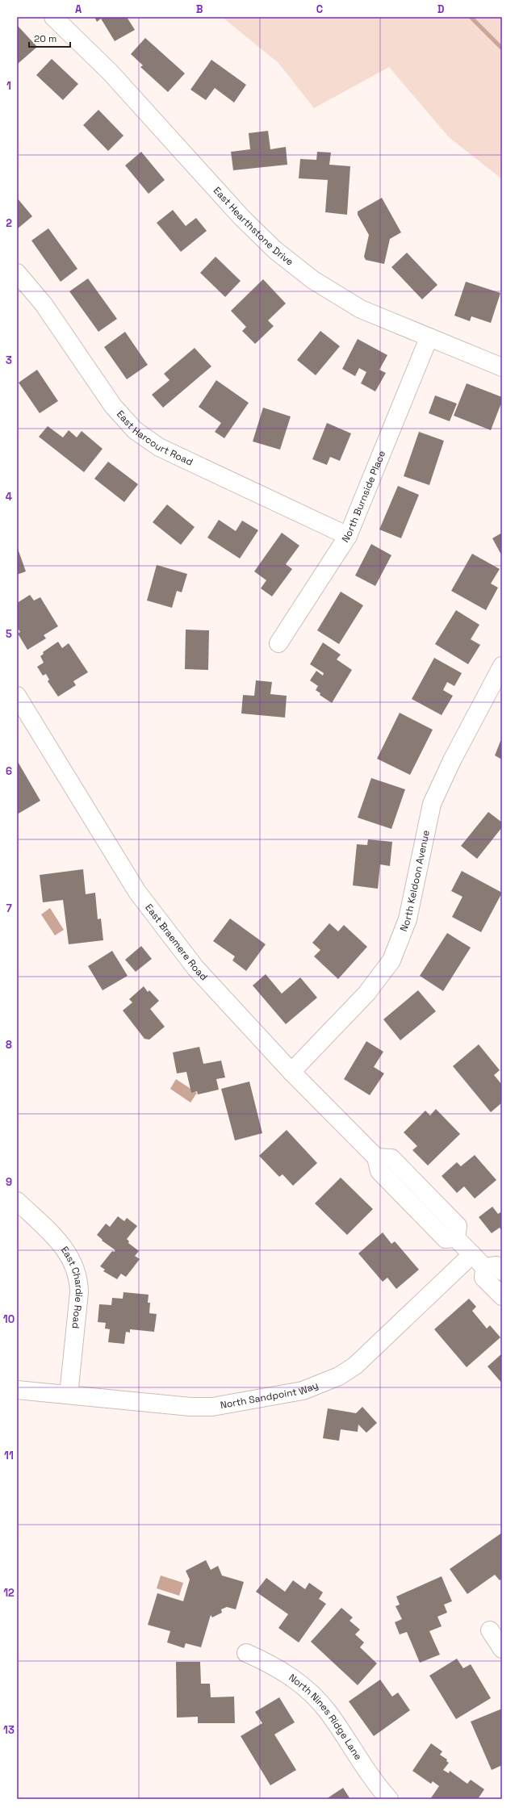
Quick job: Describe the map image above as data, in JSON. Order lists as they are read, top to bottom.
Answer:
{
  "streets": {
    "street": [
      "East Hearthstone Drive",
      "East Harcourt Road",
      "North Burnside Place",
      "North Keldoon Avenue",
      "East Braemere Road",
      "East Chardie Road",
      "North Sandpoint Way",
      "North Nines Ridge Lane"
    ]
  },
  "crossings": [
    ["East Hearthstone Drive", "North Burnside Place"],
    ["East Harcourt Road", "North Burnside Place"],
    ["North Keldoon Avenue", "East Braemere Road"],
    ["East Braemere Road", "North Sandpoint Way"],
    ["East Chardie Road", "North Sandpoint Way"]
  ],
  "scale_bar": "20 m",
  "grid": {
    "columns": [
      "A",
      "B",
      "C",
      "D"
    ],
    "rows": [
      "1",
      "2",
      "3",
      "4",
      "5",
      "6",
      "7",
      "8",
      "9",
      "10",
      "11",
      "12",
      "13"
    ]
  }
}
